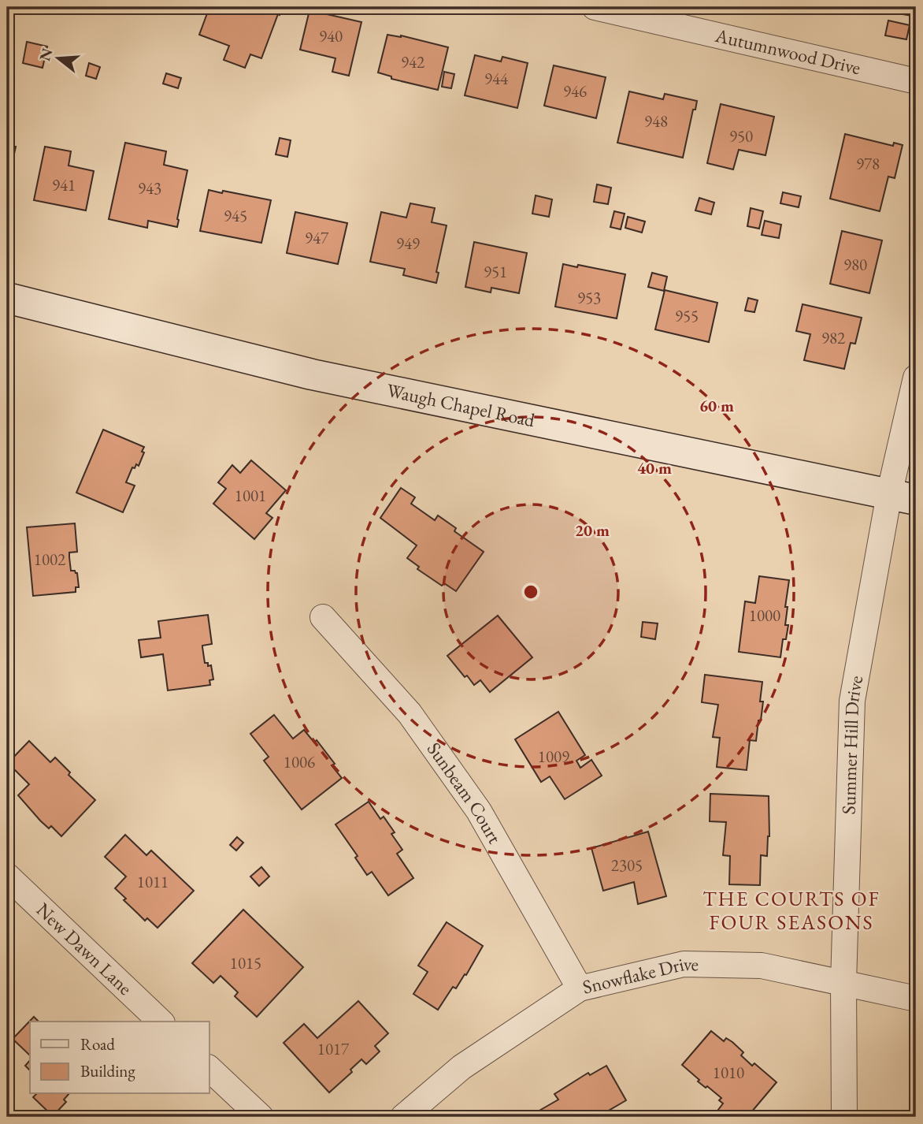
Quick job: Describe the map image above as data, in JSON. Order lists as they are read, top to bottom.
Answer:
{
  "streets": {
    "main road": ["Waugh Chapel Road"],
    "street": [
      "Autumnwood Drive",
      "Summer Hill Drive",
      "Sunbeam Court",
      "New Dawn Lane",
      "Snowflake Drive"
    ]
  },
  "crossings": [
    ["Waugh Chapel Road", "Summer Hill Drive"],
    ["Summer Hill Drive", "Snowflake Drive"],
    ["Sunbeam Court", "Snowflake Drive"]
  ],
  "districts": ["THE COURTS OF FOUR SEASONS"],
  "house_numbers": [
    "940",
    "942",
    "944",
    "946",
    "948",
    "950",
    "978",
    "941",
    "943",
    "945",
    "947",
    "949",
    "980",
    "951",
    "953",
    "955",
    "982",
    "1001",
    "1002",
    "1000",
    "1009",
    "1006",
    "2305",
    "1011",
    "1015",
    "1017",
    "1010"
  ],
  "legend": ["Road", "Building"],
  "north": "left",
  "rings": ["60 m", "40 m", "20 m"]
}
